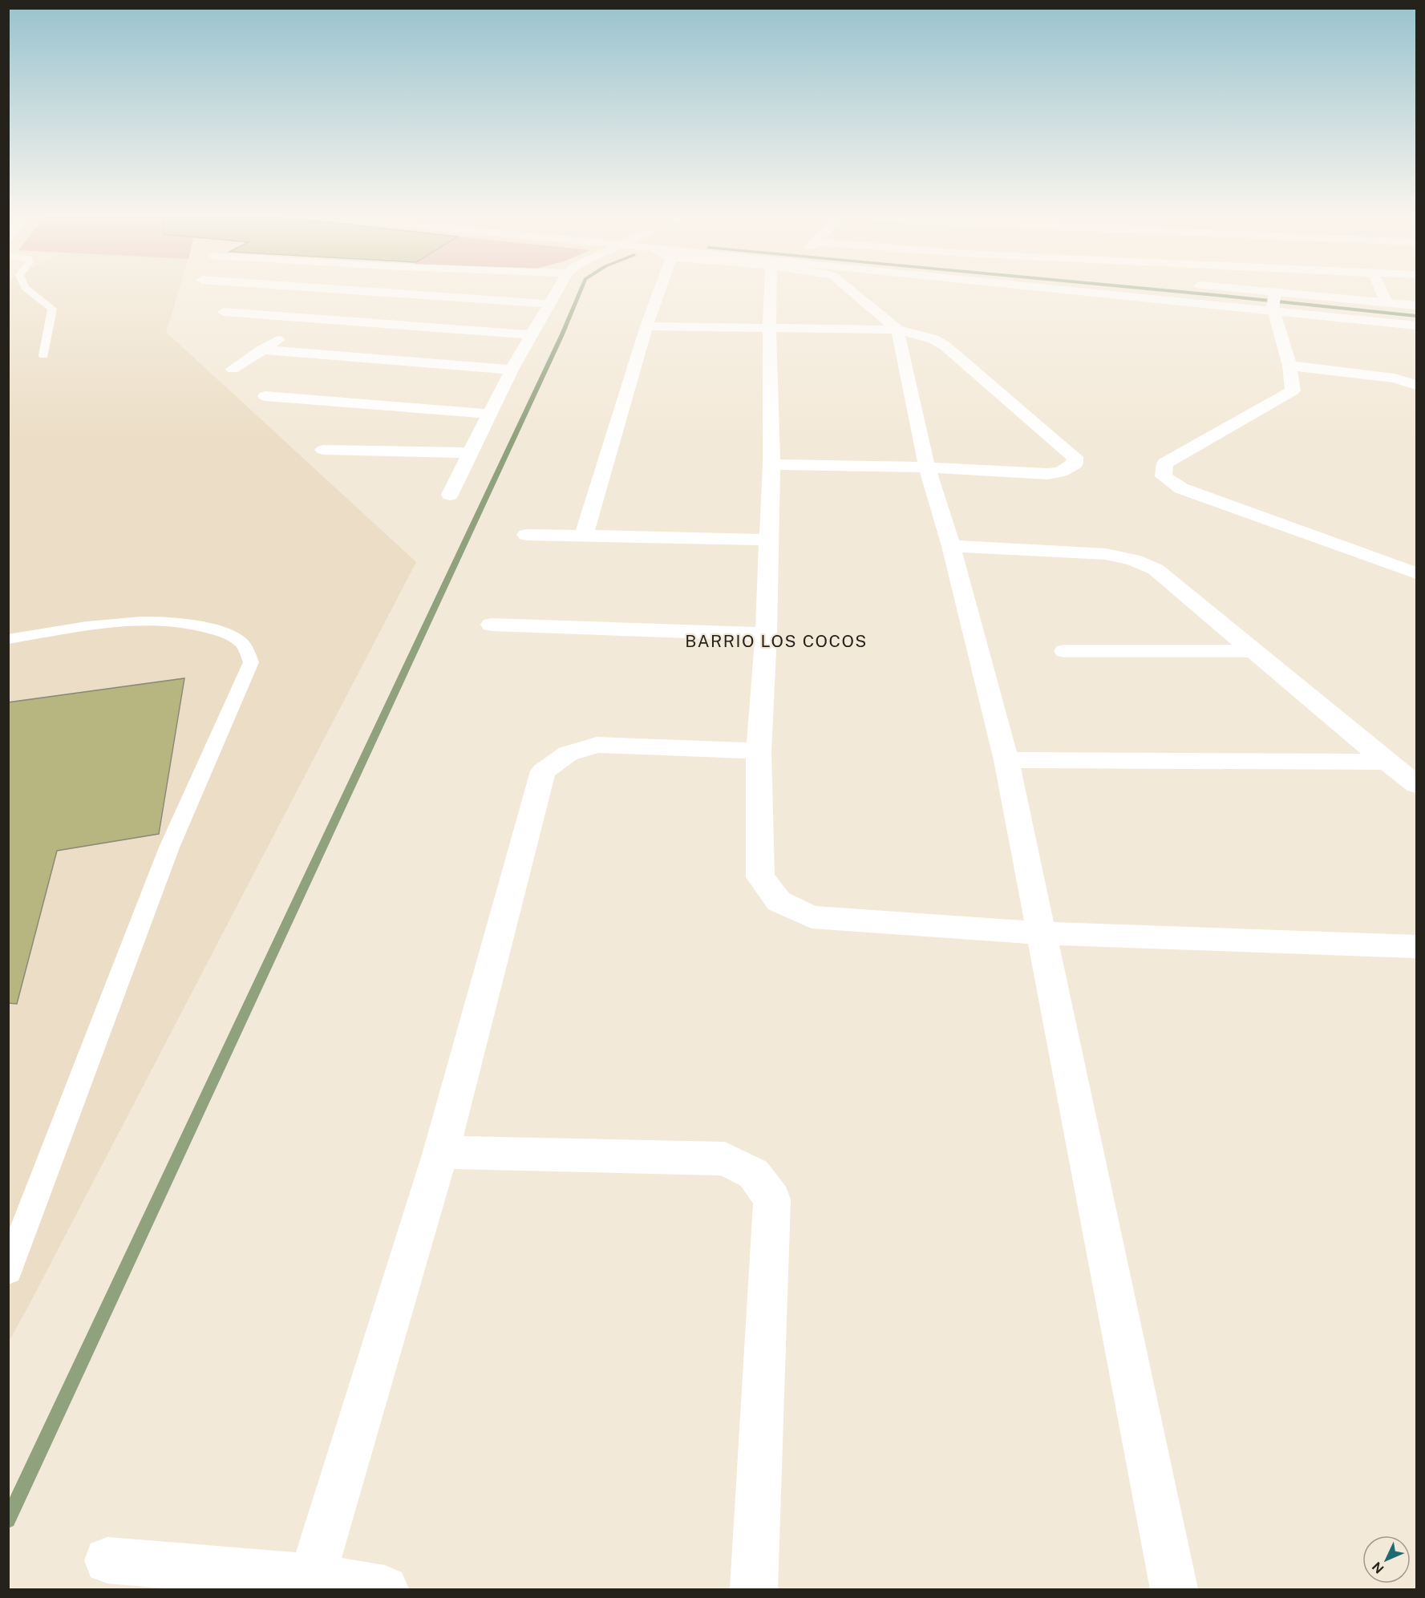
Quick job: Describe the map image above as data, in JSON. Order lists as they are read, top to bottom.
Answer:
{
  "districts": ["BARRIO LOS COCOS"],
  "north": "bottom left"
}
